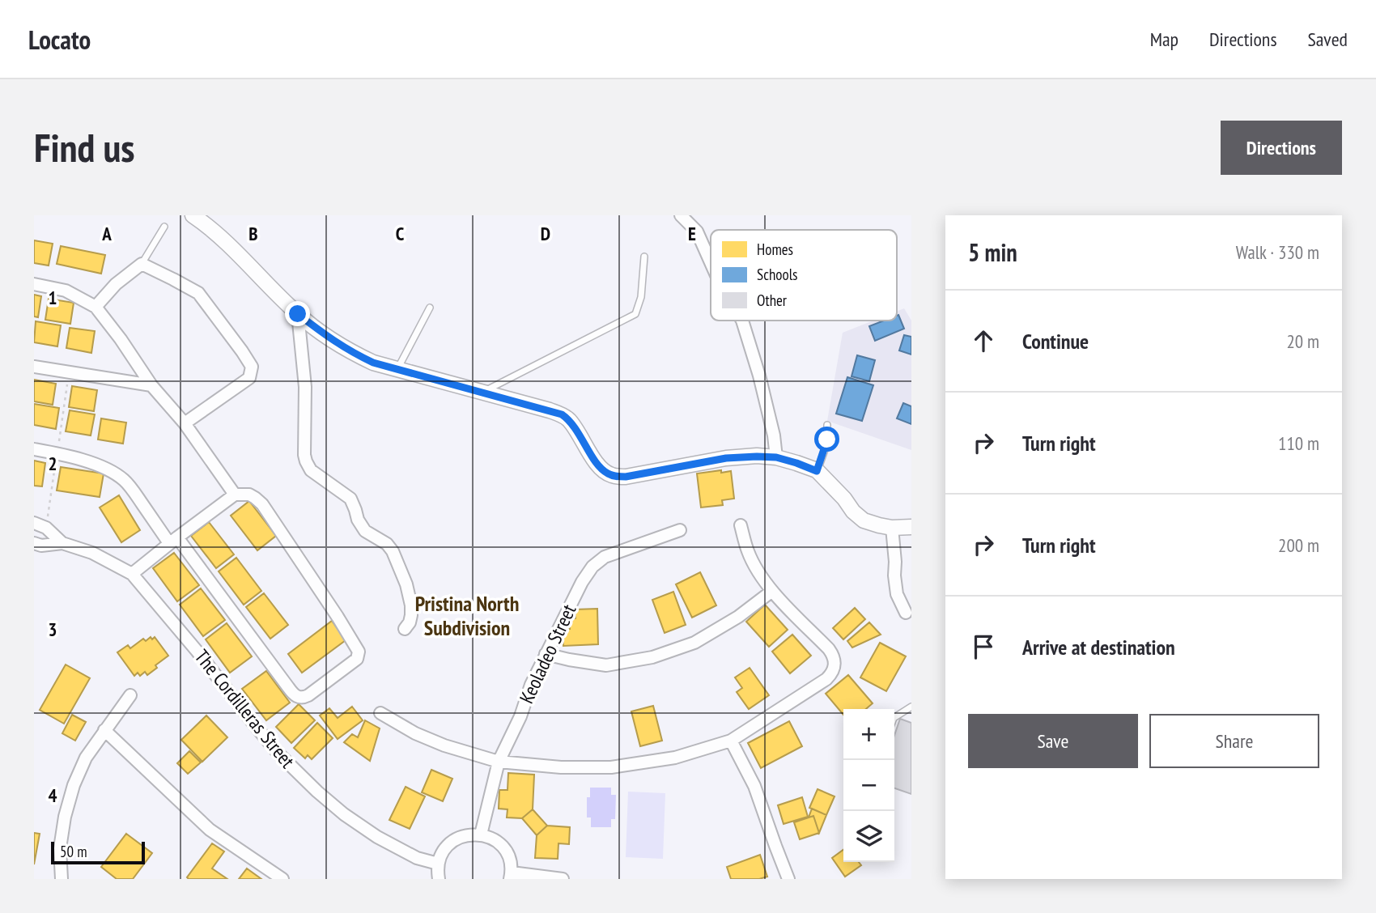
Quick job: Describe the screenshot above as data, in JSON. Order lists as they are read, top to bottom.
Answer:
{
  "streets": {
    "street": ["Keoladeo Street", "The Cordilleras Street"]
  },
  "districts": ["Pristina North Subdivision"],
  "legend": ["Homes", "Schools", "Other"],
  "scale_bar": "50 m",
  "page": {
    "header": "Locato",
    "nav": ["Map", "Directions", "Saved"],
    "buttons": [
      "Directions",
      ["Save", "Share"]
    ],
    "title": "Find us",
    "heading": ["5 min", "Walk · 330 m"],
    "list": [
      ["Continue", "20 m"],
      ["Turn right", "110 m"],
      ["Turn right", "200 m"],
      "Arrive at destination"
    ],
    "map_buttons": ["+", "−"],
    "scale": "50 m"
  },
  "grid": {
    "columns": [
      "A",
      "B",
      "C",
      "D",
      "E"
    ],
    "rows": [
      "1",
      "2",
      "3",
      "4"
    ]
  }
}
